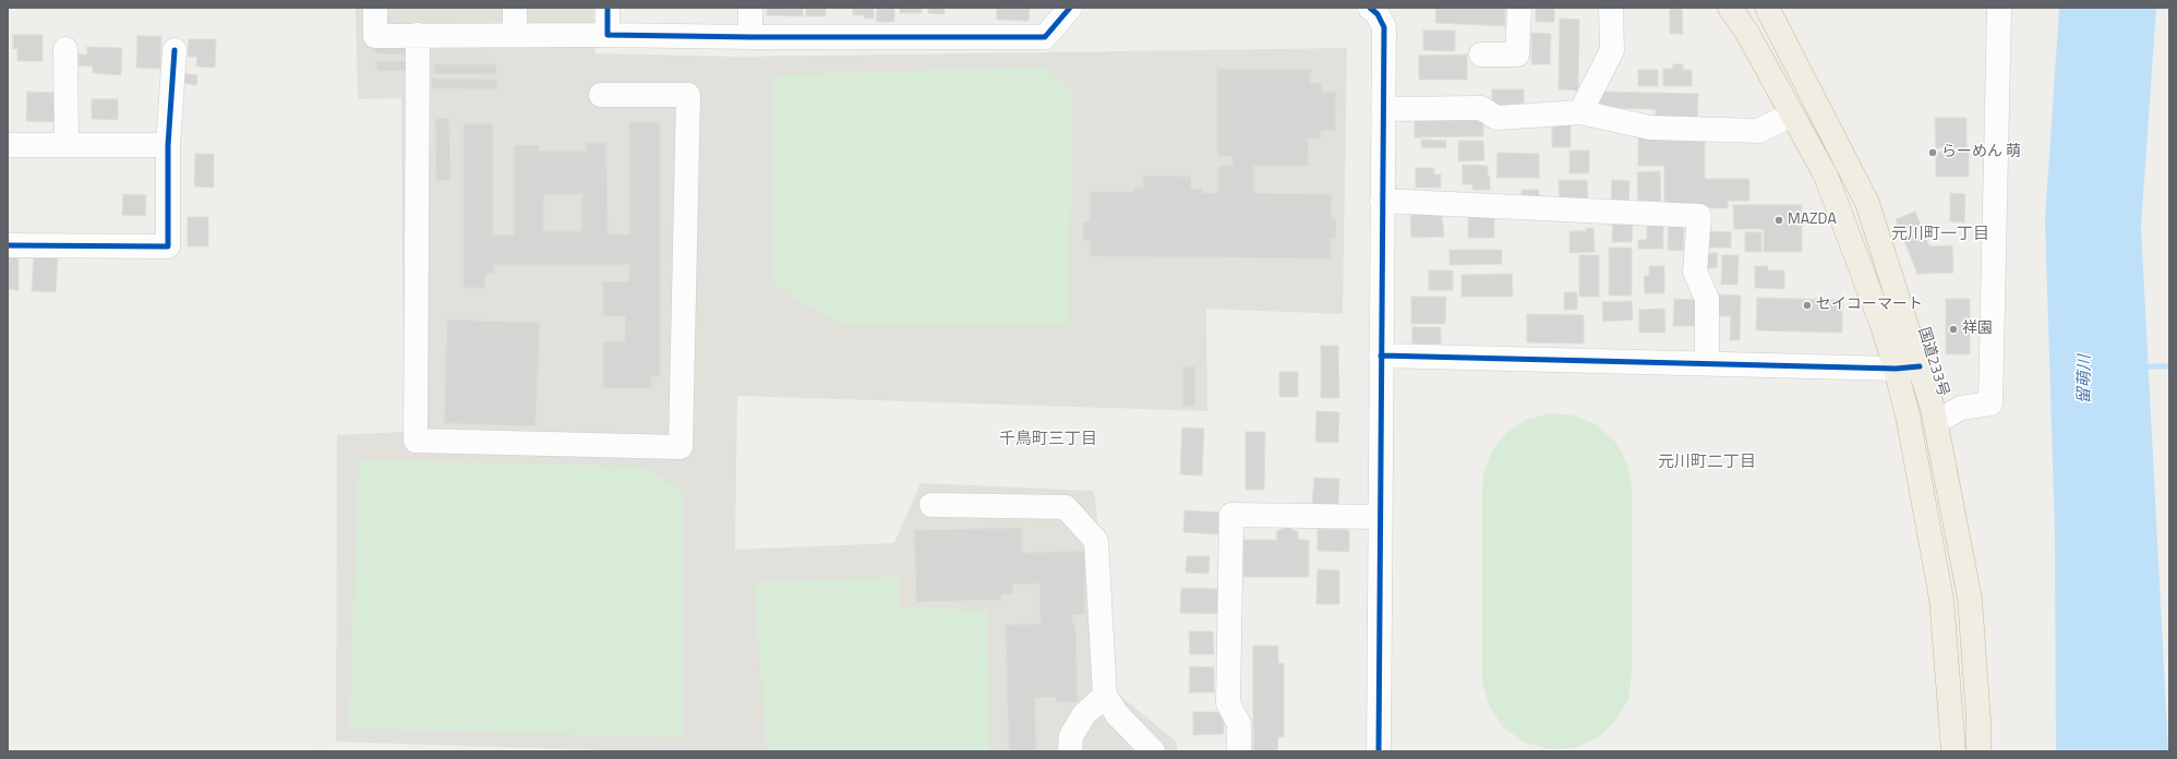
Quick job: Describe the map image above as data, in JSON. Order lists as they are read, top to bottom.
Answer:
{
  "streets": {
    "highway": ["国道233号"]
  },
  "districts": ["元川町一丁目", "千鳥町三丁目", "元川町二丁目"],
  "water": ["留萌川"],
  "places": [
    "らーめん 萌",
    "MAZDA",
    "セイコーマート",
    "祥園"
  ]
}
